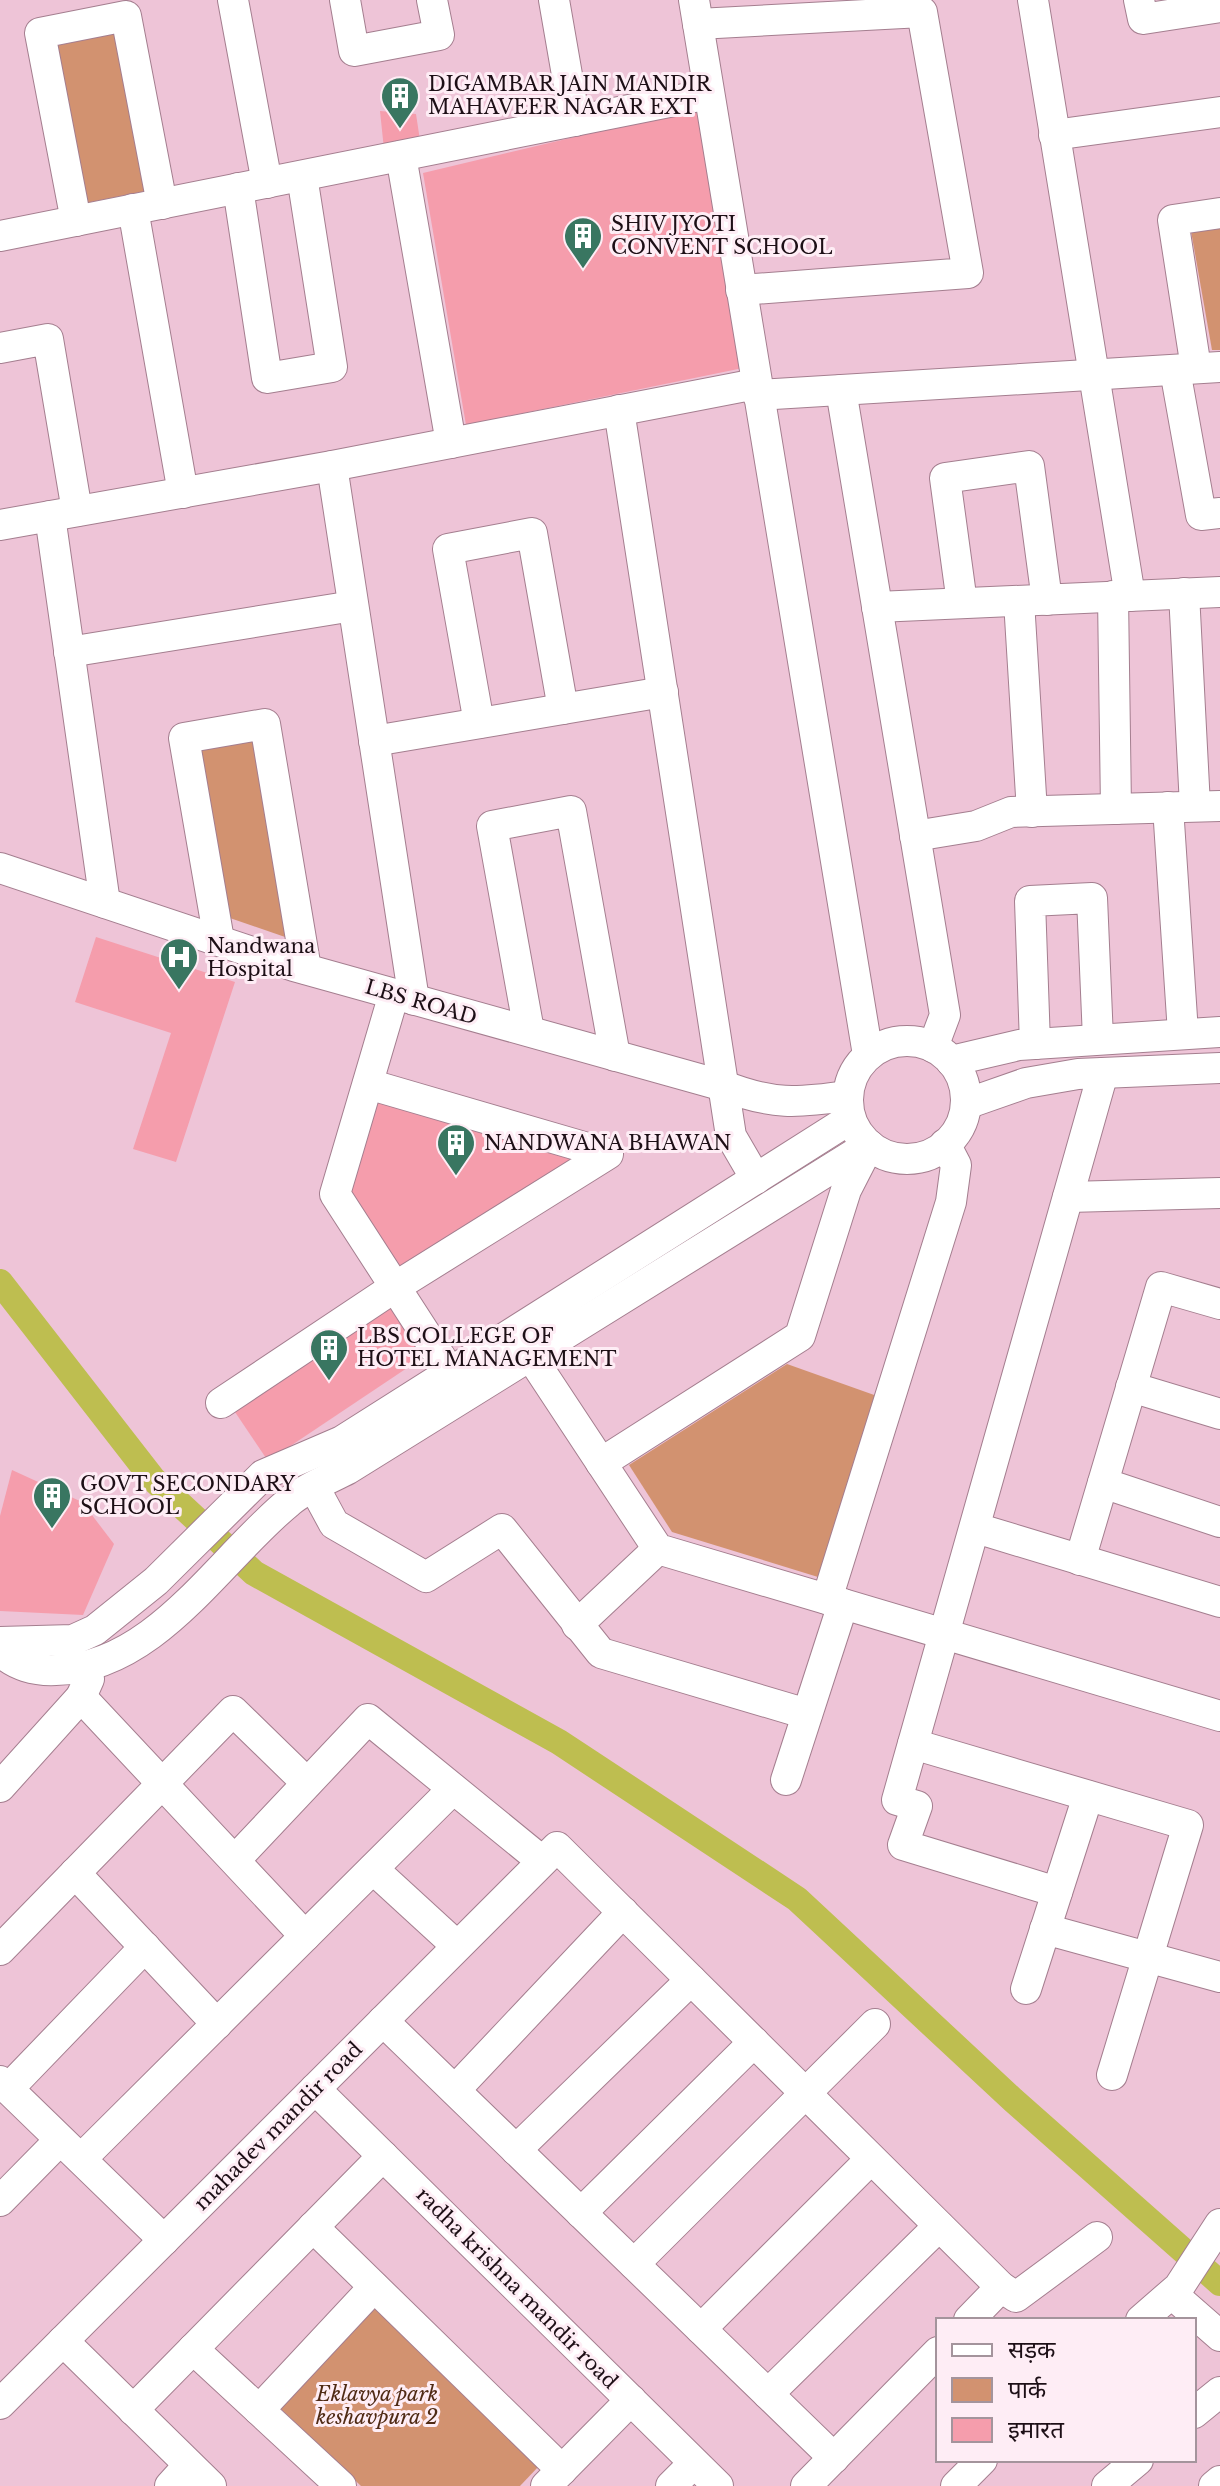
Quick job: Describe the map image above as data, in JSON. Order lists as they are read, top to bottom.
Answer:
{
  "streets": {
    "street": ["LBS ROAD", "mahadev mandir road", "radha krishna mandir road"]
  },
  "crossings": [
    ["mahadev mandir road", "radha krishna mandir road"]
  ],
  "parks": ["Eklavya park keshavpura 2"],
  "places": {
    "building": [
      "DIGAMBAR JAIN MANDIR MAHAVEER NAGAR EXT",
      "SHIV JYOTI CONVENT SCHOOL",
      "NANDWANA BHAWAN",
      "LBS COLLEGE OF HOTEL MANAGEMENT",
      "GOVT SECONDARY SCHOOL"
    ],
    "hospital": ["Nandwana Hospital"]
  },
  "legend": ["सड़क", "पार्क", "इमारत"]
}
